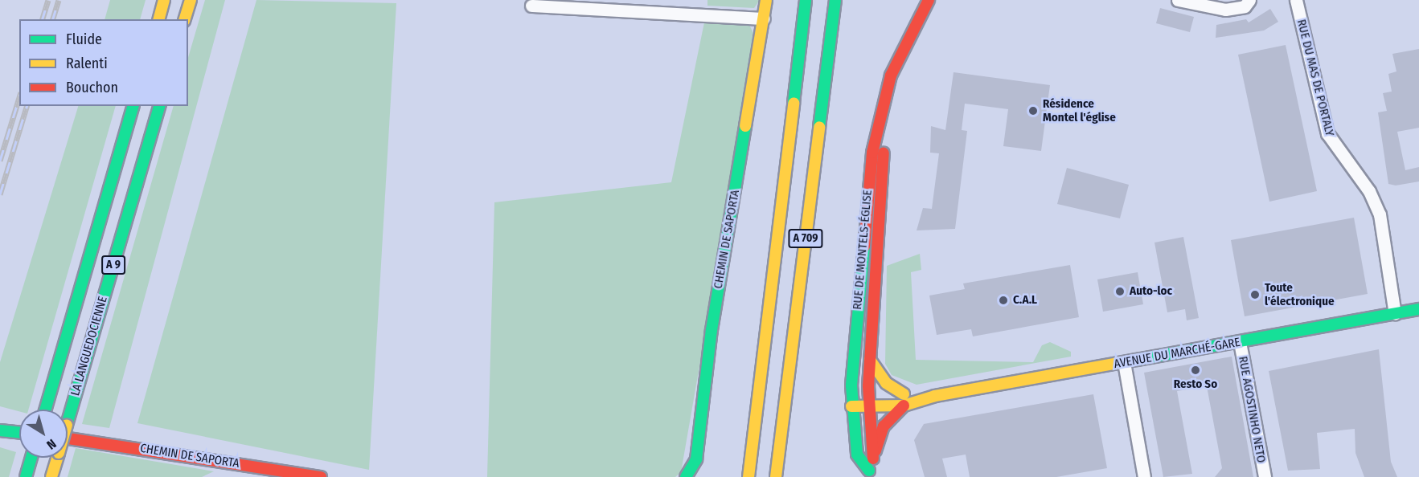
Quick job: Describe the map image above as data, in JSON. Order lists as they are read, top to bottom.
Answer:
{
  "streets": {
    "main road": [
      "A 709",
      "CHEMIN DE SAPORTA",
      "RUE DE MONTELS-ÉGLISE",
      "A 9",
      "LA LANGUEDOCIENNE",
      "AVENUE DU MARCHÉ-GARE"
    ],
    "street": ["RUE DU MAS DE PORTALY", "RUE AGOSTINHO NETO"]
  },
  "crossings": [
    ["RUE DU MAS DE PORTALY", "AVENUE DU MARCHÉ-GARE"],
    ["RUE DE MONTELS-ÉGLISE", "AVENUE DU MARCHÉ-GARE"],
    ["AVENUE DU MARCHÉ-GARE", "RUE AGOSTINHO NETO"]
  ],
  "places": [
    "Résidence Montel l'église",
    "Auto-loc",
    "Toute l'électronique",
    "C.A.L",
    "Resto So"
  ],
  "legend": ["Fluide", "Ralenti", "Bouchon"],
  "north": "bottom right"
}
